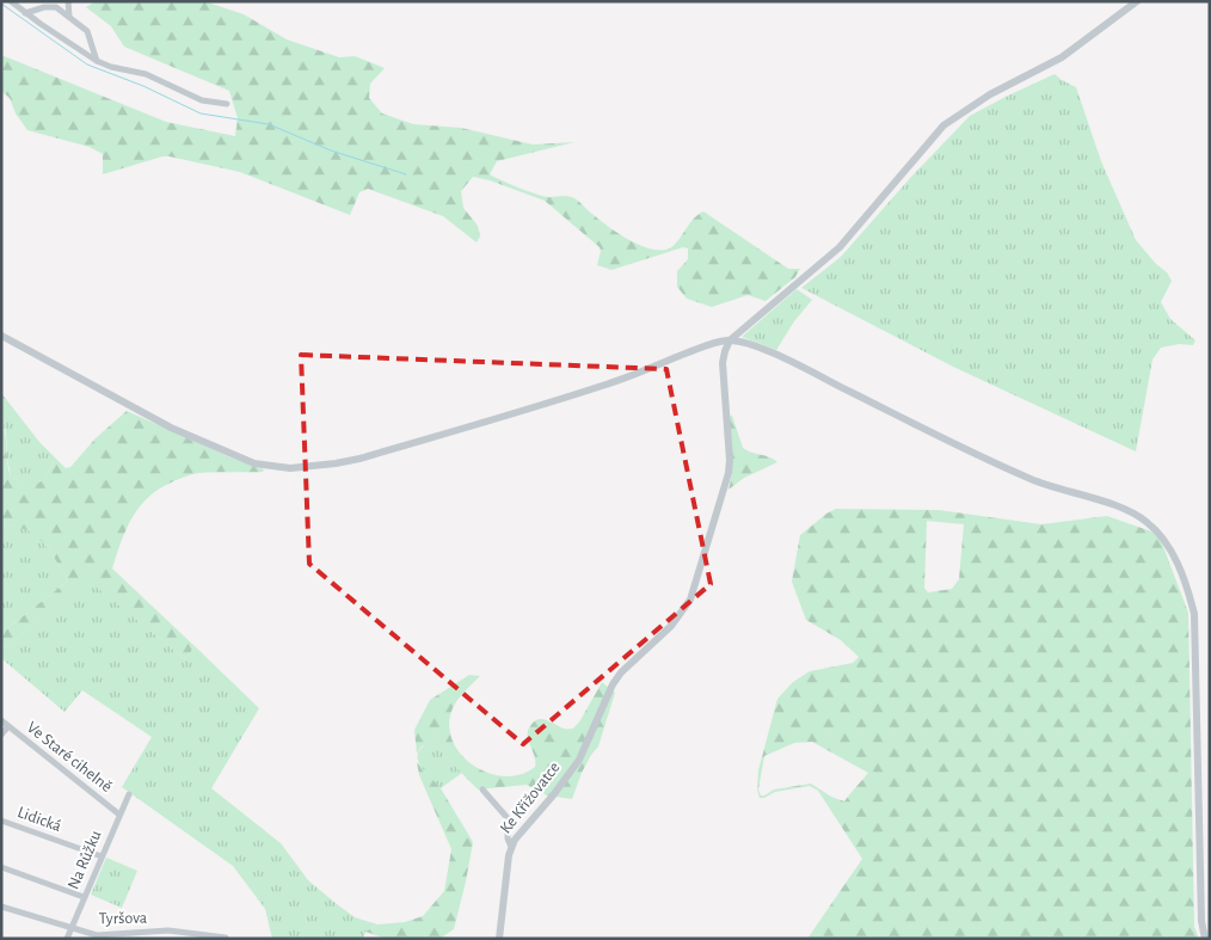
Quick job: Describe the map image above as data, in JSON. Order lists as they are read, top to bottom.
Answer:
{
  "streets": {
    "street": [
      "Ve Staré cihelně",
      "Ke Křižovatce",
      "Lidická",
      "Na Růžku",
      "Tyršova"
    ]
  },
  "crossings": [
    ["Ve Staré cihelně", "Na Růžku"],
    ["Lidická", "Na Růžku"],
    ["Na Růžku", "Tyršova"]
  ]
}
